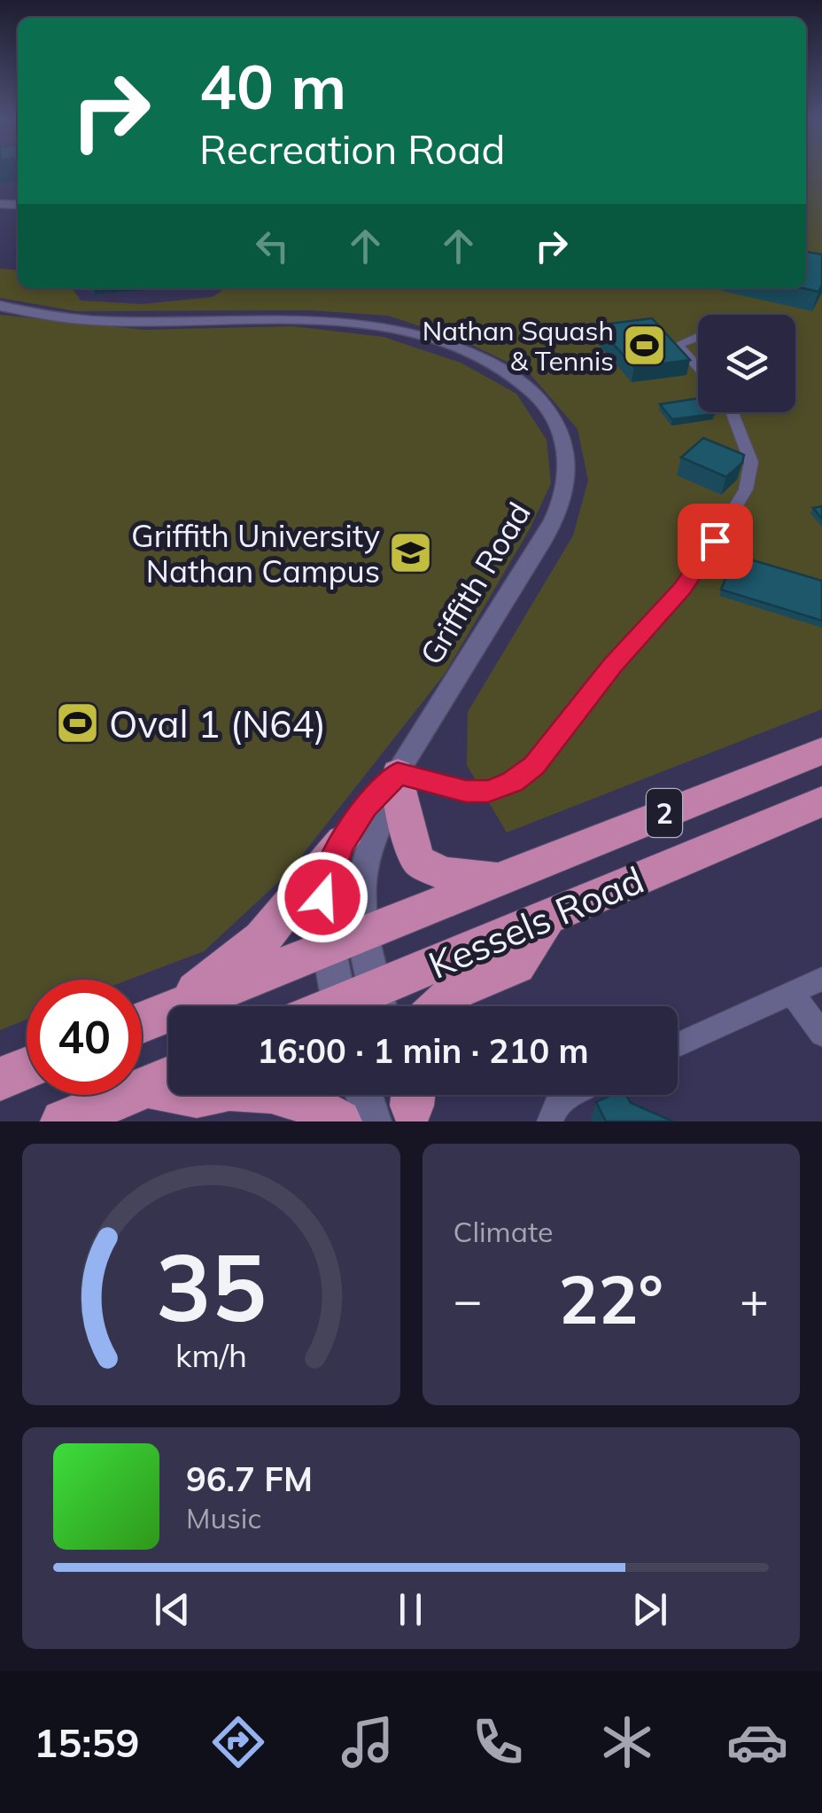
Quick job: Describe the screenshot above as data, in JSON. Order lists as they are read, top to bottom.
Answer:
{
  "streets": {
    "highway": ["2", "Kessels Road"],
    "street": ["Griffith Road"]
  },
  "crossings": [
    ["Griffith Road", "Kessels Road"]
  ],
  "places": {
    "sports": ["Nathan Squash & Tennis", "Oval 1 (N64)"],
    "school or university": ["Griffith University Nathan Campus"]
  },
  "page": {
    "turn": ["40 m", "Recreation Road"],
    "limit": "40",
    "trip": "16:00 · 1 min · 210 m",
    "tile": "Climate",
    "heat": ["−", "22°", "+"],
    "song": ["96.7 FM", "Music"],
    "tabs": "15:59",
    "gauge": ["35", "km/h"]
  }
}
